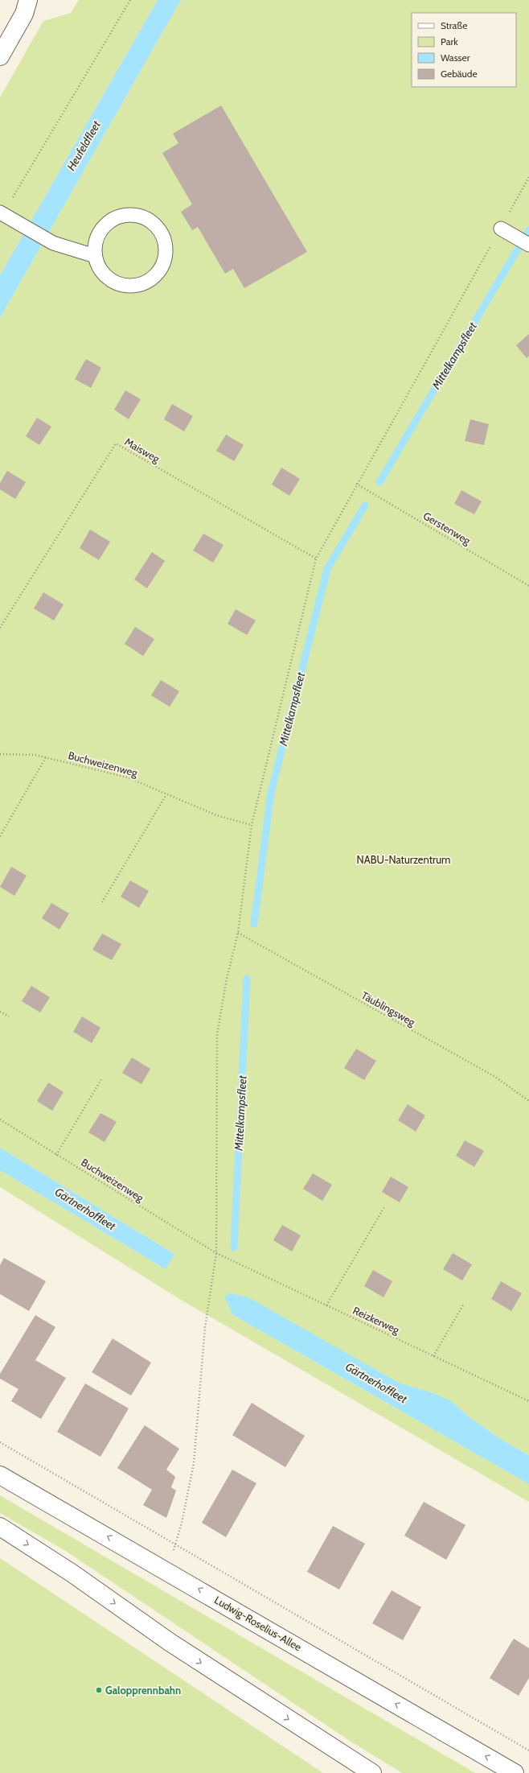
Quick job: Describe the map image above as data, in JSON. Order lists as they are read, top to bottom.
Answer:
{
  "streets": {
    "main road": ["Ludwig-Roselius-Allee"],
    "path": [
      "Maisweg",
      "Gerstenweg",
      "Buchweizenweg",
      "Täublingsweg",
      "Reizkerweg"
    ]
  },
  "crossings": [
    ["Buchweizenweg", "Reizkerweg"]
  ],
  "water": ["Heufeldfleet", "Mittelkampsfleet", "Gärtnerhoffleet"],
  "parks": ["NABU-Naturzentrum"],
  "places": ["Galopprennbahn"],
  "legend": [
    "Straße",
    "Park",
    "Wasser",
    "Gebäude"
  ]
}
